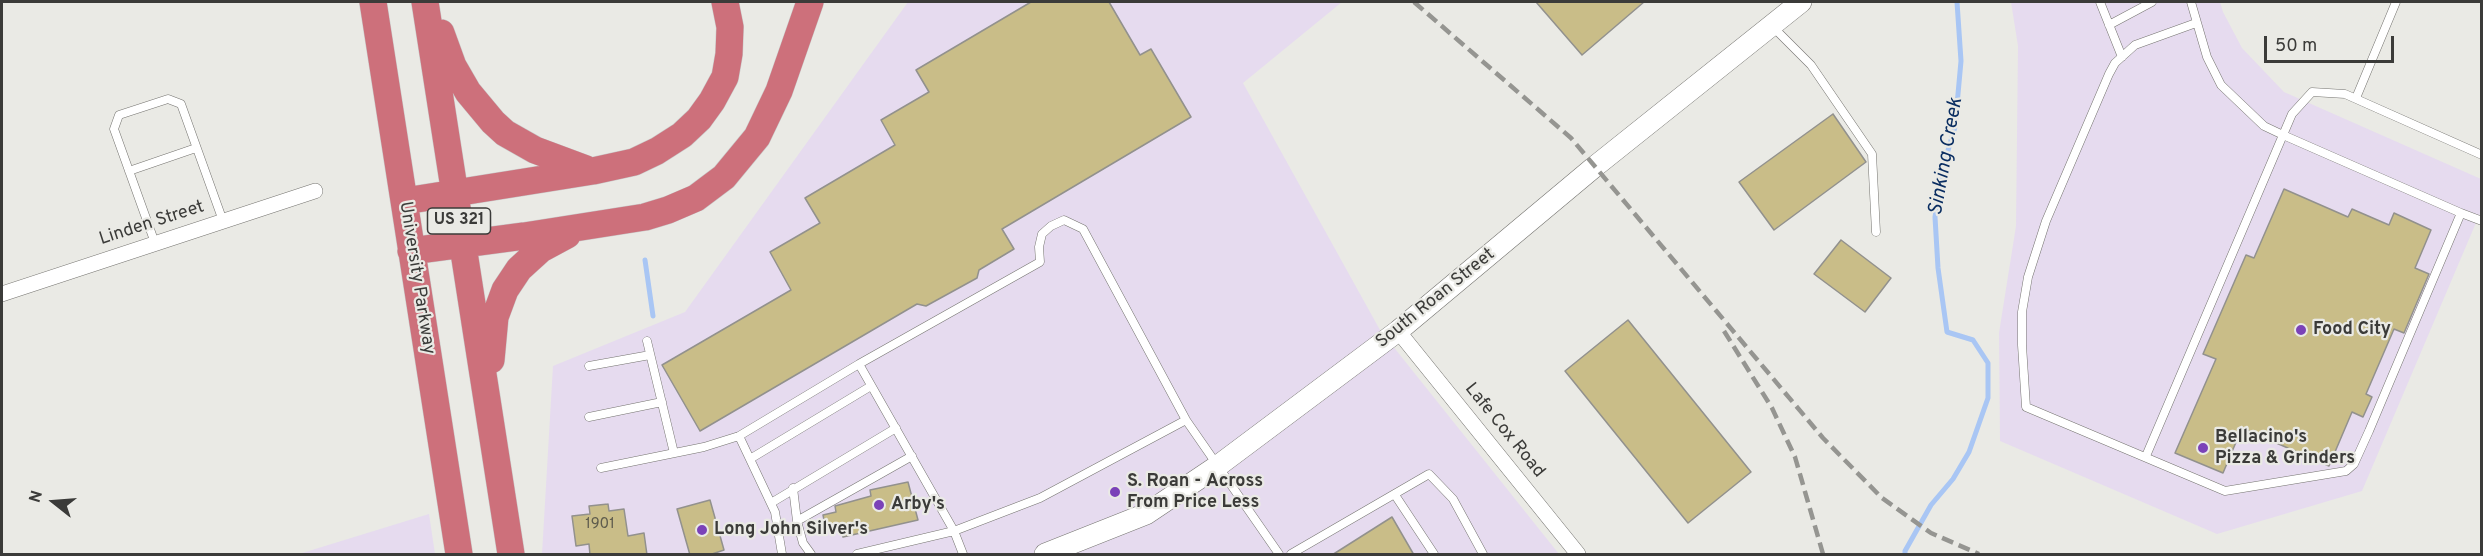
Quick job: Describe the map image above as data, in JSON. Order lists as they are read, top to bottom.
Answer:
{
  "streets": {
    "highway": ["US 321", "University Parkway"],
    "main road": ["South Roan Street"],
    "street": ["Linden Street", "Lafe Cox Road"]
  },
  "crossings": [
    ["South Roan Street", "Lafe Cox Road"]
  ],
  "water": ["Sinking Creek"],
  "places": [
    "Food City",
    "Bellacino's Pizza & Grinders",
    "S. Roan - Across From Price Less",
    "Arby's",
    "Long John Silver's"
  ],
  "house_numbers": ["1901"],
  "scale_bar": "50 m",
  "north": "left"
}
